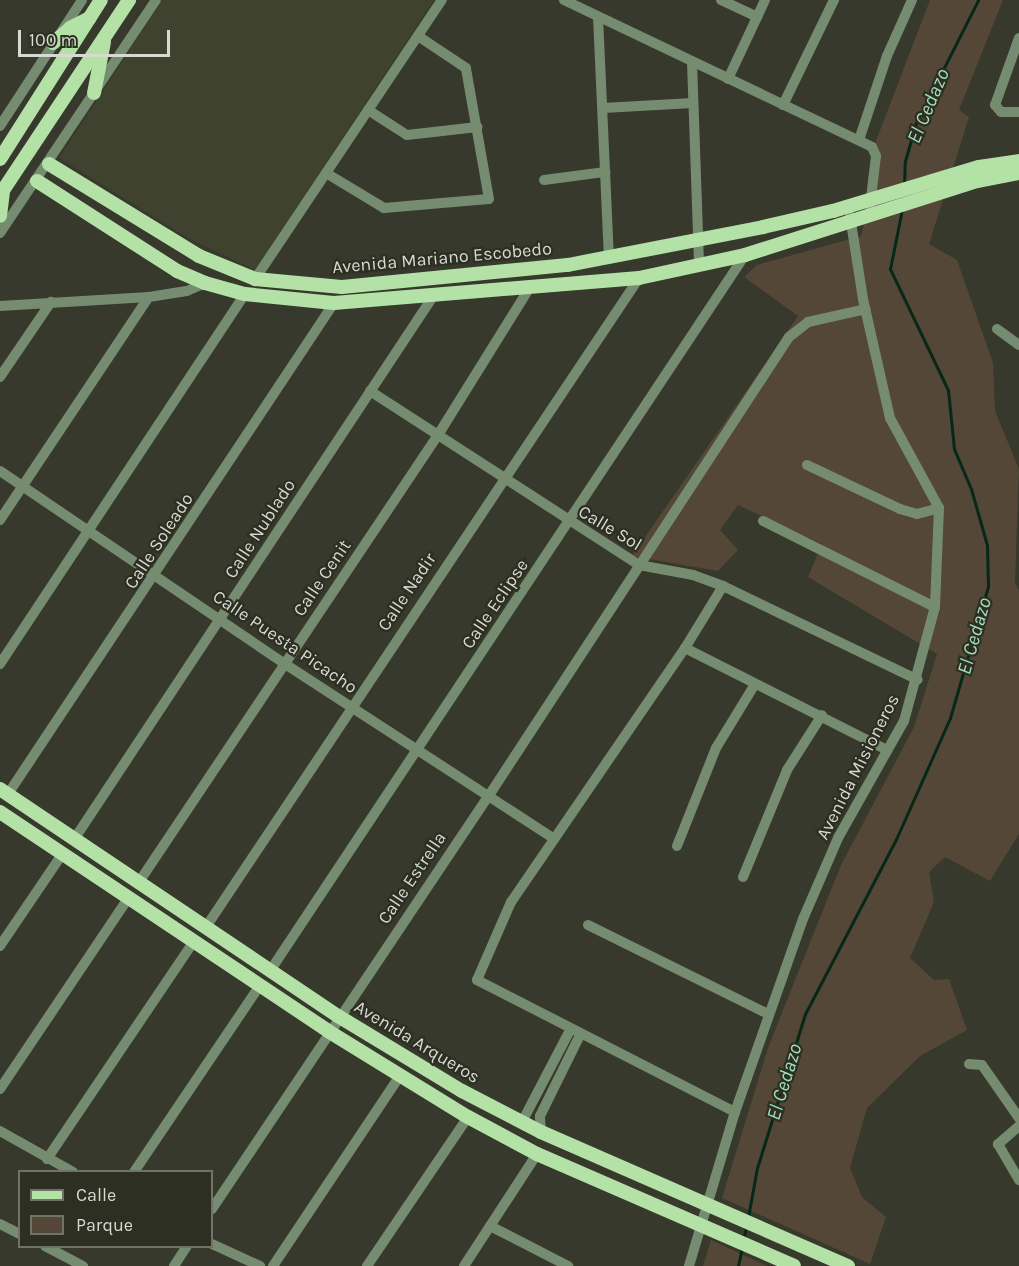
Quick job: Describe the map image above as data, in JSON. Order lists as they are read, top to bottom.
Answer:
{
  "streets": {
    "main road": ["Avenida Mariano Escobedo", "Avenida Arqueros"],
    "street": [
      "Calle Sol",
      "Calle Nublado",
      "Calle Soleado",
      "Calle Cenit",
      "Calle Nadir",
      "Calle Eclipse",
      "Calle Puesta Picacho",
      "Avenida Misioneros",
      "Calle Estrella"
    ]
  },
  "crossings": [
    ["Avenida Mariano Escobedo", "Calle Nublado"],
    ["Avenida Mariano Escobedo", "Calle Soleado"],
    ["Avenida Mariano Escobedo", "Calle Cenit"],
    ["Avenida Mariano Escobedo", "Calle Nadir"],
    ["Avenida Mariano Escobedo", "Calle Eclipse"],
    ["Calle Sol", "Calle Nublado"],
    ["Calle Sol", "Calle Cenit"],
    ["Calle Sol", "Calle Nadir"],
    ["Calle Sol", "Calle Eclipse"],
    ["Calle Sol", "Avenida Misioneros"],
    ["Calle Sol", "Calle Estrella"],
    ["Calle Nublado", "Calle Puesta Picacho"],
    ["Calle Nublado", "Avenida Arqueros"],
    ["Calle Soleado", "Calle Puesta Picacho"],
    ["Calle Soleado", "Avenida Arqueros"],
    ["Calle Cenit", "Calle Puesta Picacho"],
    ["Calle Cenit", "Avenida Arqueros"],
    ["Calle Nadir", "Calle Puesta Picacho"],
    ["Calle Nadir", "Avenida Arqueros"],
    ["Calle Eclipse", "Calle Puesta Picacho"],
    ["Calle Eclipse", "Avenida Arqueros"],
    ["Calle Puesta Picacho", "Calle Estrella"],
    ["Avenida Misioneros", "Avenida Arqueros"],
    ["Calle Estrella", "Avenida Arqueros"]
  ],
  "water": ["El Cedazo"],
  "legend": ["Calle", "Parque"],
  "scale_bar": "100 m"
}
